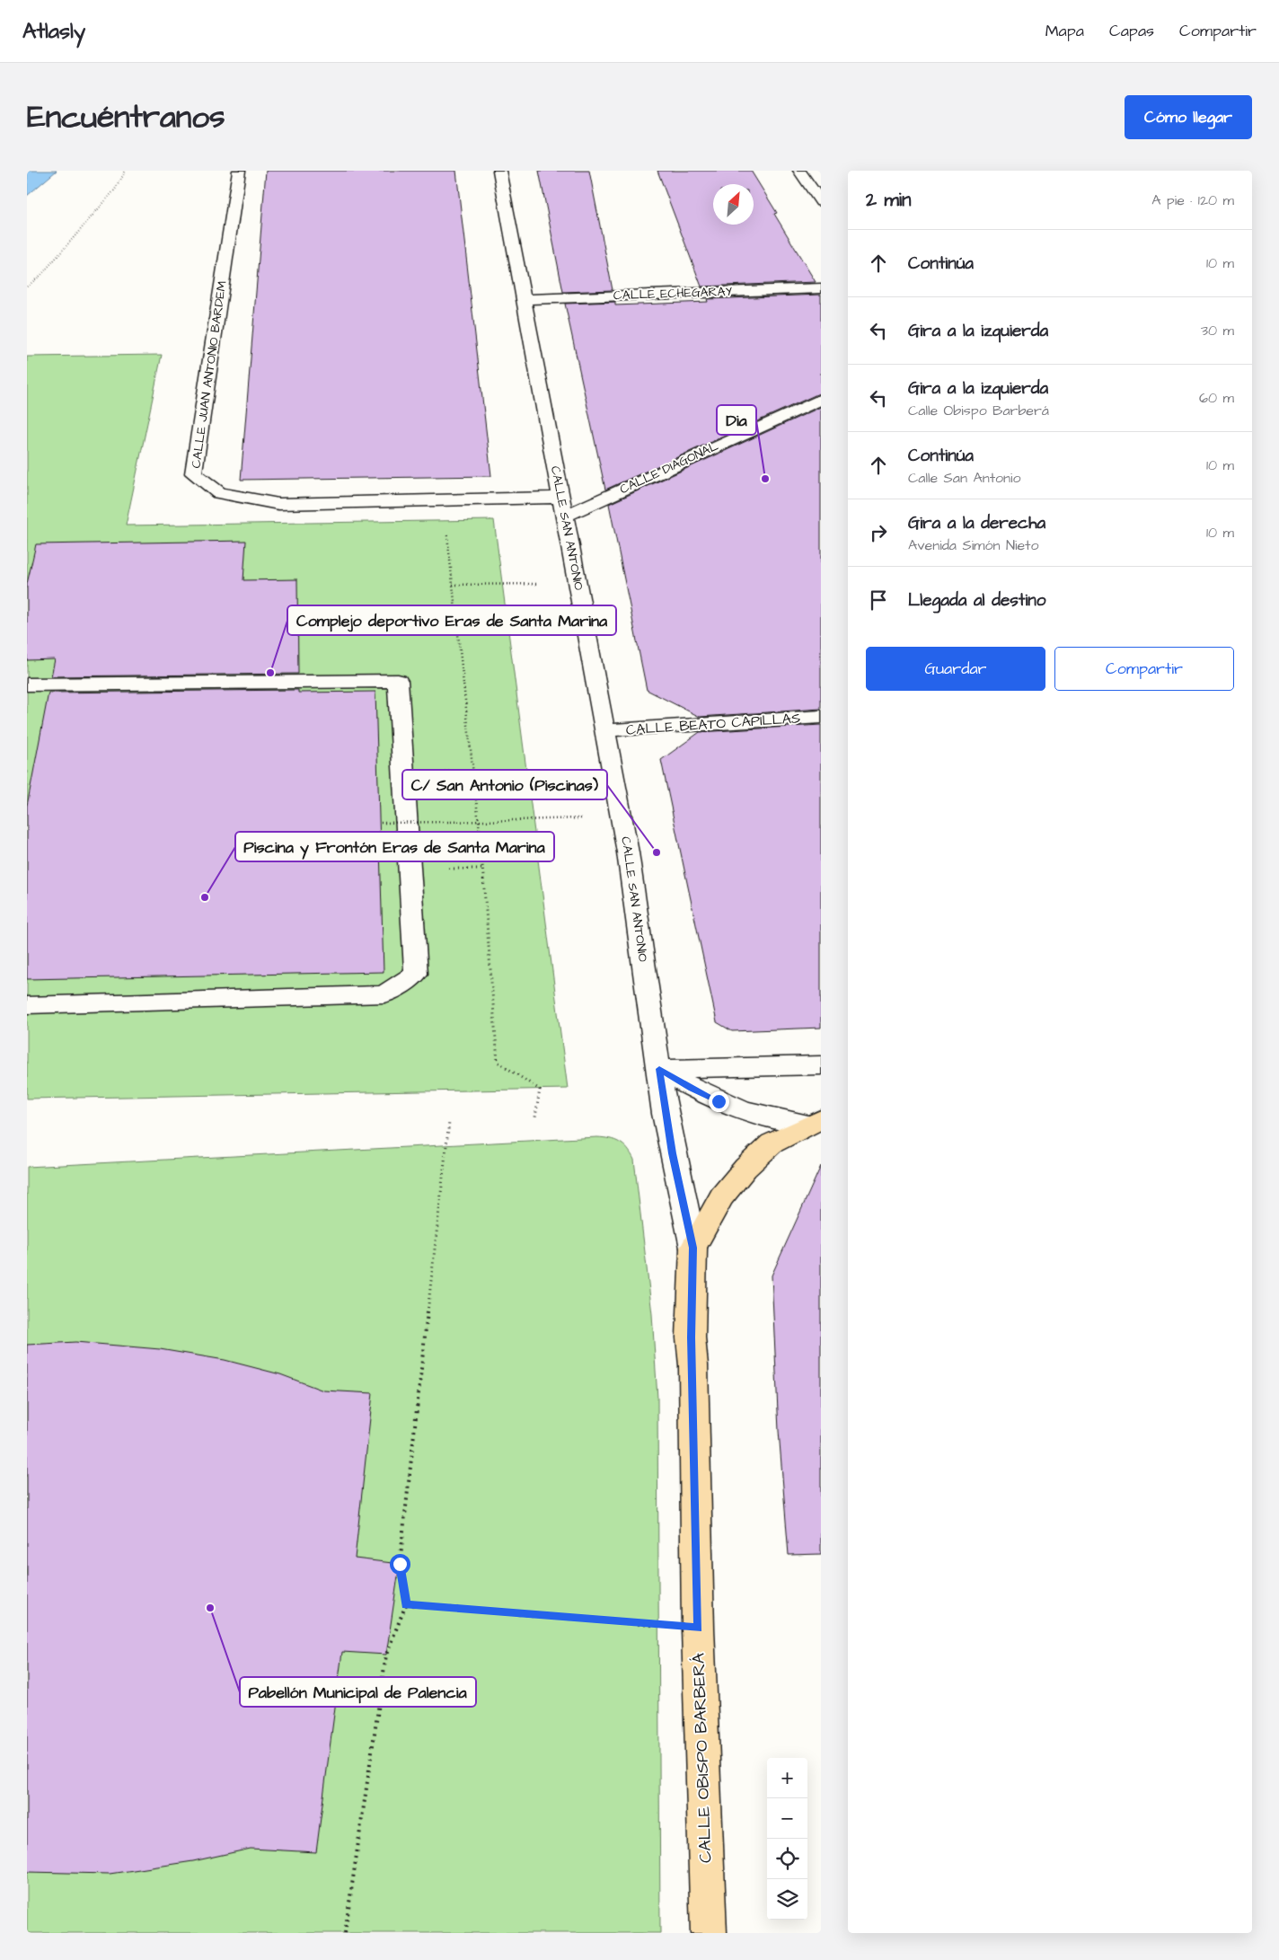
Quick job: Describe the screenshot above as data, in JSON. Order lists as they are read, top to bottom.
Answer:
{
  "streets": {
    "main road": ["CALLE OBISPO BARBERÁ"],
    "street": [
      "CALLE ECHEGARAY",
      "CALLE JUAN ANTONIO BARDEM",
      "CALLE DIAGONAL",
      "CALLE SAN ANTONIO",
      "CALLE BEATO CAPILLAS"
    ]
  },
  "crossings": [
    ["CALLE ECHEGARAY", "CALLE SAN ANTONIO"],
    ["CALLE JUAN ANTONIO BARDEM", "CALLE DIAGONAL"],
    ["CALLE JUAN ANTONIO BARDEM", "CALLE SAN ANTONIO"],
    ["CALLE DIAGONAL", "CALLE SAN ANTONIO"],
    ["CALLE SAN ANTONIO", "CALLE BEATO CAPILLAS"],
    ["CALLE SAN ANTONIO", "CALLE OBISPO BARBERÁ"]
  ],
  "places": [
    "Dia",
    "Complejo deportivo Eras de Santa Marina",
    "C/ San Antonio (Piscinas)",
    "Piscina y Frontón Eras de Santa Marina",
    "Pabellón Municipal de Palencia"
  ],
  "north": "top right",
  "page": {
    "header": "Atlasly",
    "nav": ["Mapa", "Capas", "Compartir"],
    "title": "Encuéntranos",
    "buttons": [
      "Cómo llegar",
      ["Guardar", "Compartir"]
    ],
    "heading": ["2 min", "A pie · 120 m"],
    "list": [
      ["Continúa", "10 m"],
      ["Gira a la izquierda", "30 m"],
      ["Gira a la izquierda", "Calle Obispo Barberá", "60 m"],
      ["Continúa", "Calle San Antonio", "10 m"],
      ["Gira a la derecha", "Avenida Simón Nieto", "10 m"],
      "Llegada al destino"
    ],
    "map_buttons": ["+", "−"]
  }
}
